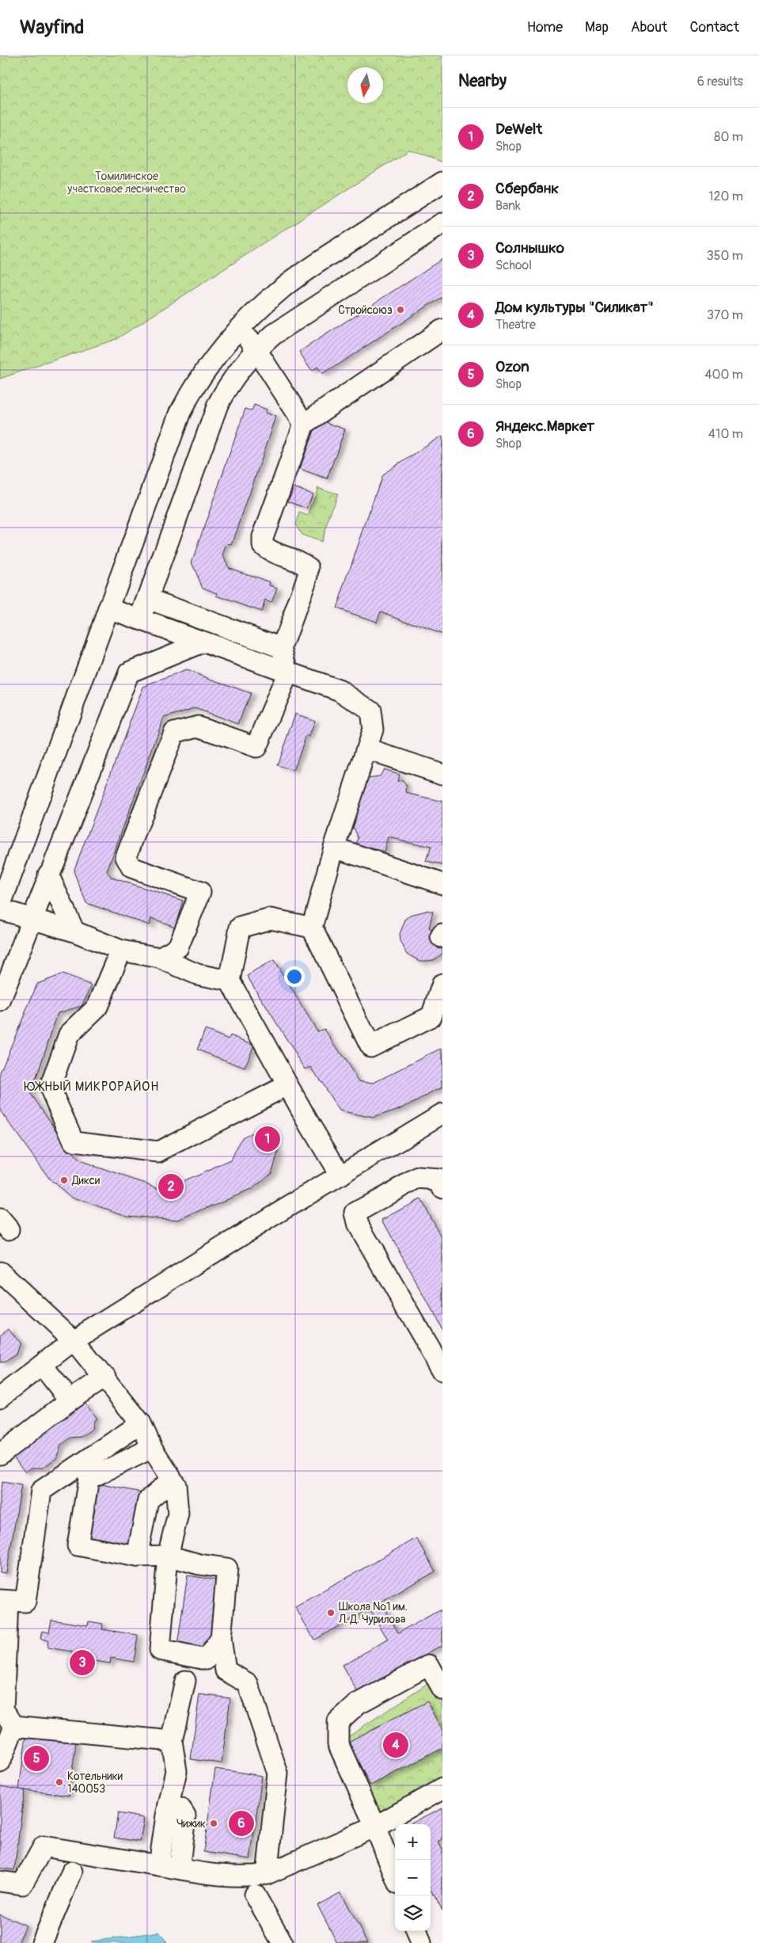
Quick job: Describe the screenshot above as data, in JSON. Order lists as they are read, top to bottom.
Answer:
{
  "districts": ["ЮЖНЫЙ МИКРОРАЙОН"],
  "parks": ["Томилинское участковое лесничество"],
  "places": [
    "Стройсоюз",
    "Дикси",
    "Школа №1 им. Л. Д. Чурилова",
    "Котельники 140053",
    "Чижик"
  ],
  "north": "bottom",
  "page": {
    "header": "Wayfind",
    "nav": [
      "Home",
      "Map",
      "About",
      "Contact"
    ],
    "heading": ["Nearby", "6 results"],
    "list": [
      {
        "mark": "1",
        "name": "DeWelt",
        "note": "Shop",
        "value": "80 m"
      },
      {
        "mark": "2",
        "name": "Сбербанк",
        "note": "Bank",
        "value": "120 m"
      },
      {
        "mark": "3",
        "name": "Солнышко",
        "note": "School",
        "value": "350 m"
      },
      {
        "mark": "4",
        "name": "Дом культуры \"Силикат\"",
        "note": "Theatre",
        "value": "370 m"
      },
      {
        "mark": "5",
        "name": "Ozon",
        "note": "Shop",
        "value": "400 m"
      },
      {
        "mark": "6",
        "name": "Яндекс.Маркет",
        "note": "Shop",
        "value": "410 m"
      }
    ],
    "pins": [
      "1",
      "2",
      "3",
      "4",
      "5",
      "6"
    ],
    "map_buttons": ["+", "−"]
  }
}
